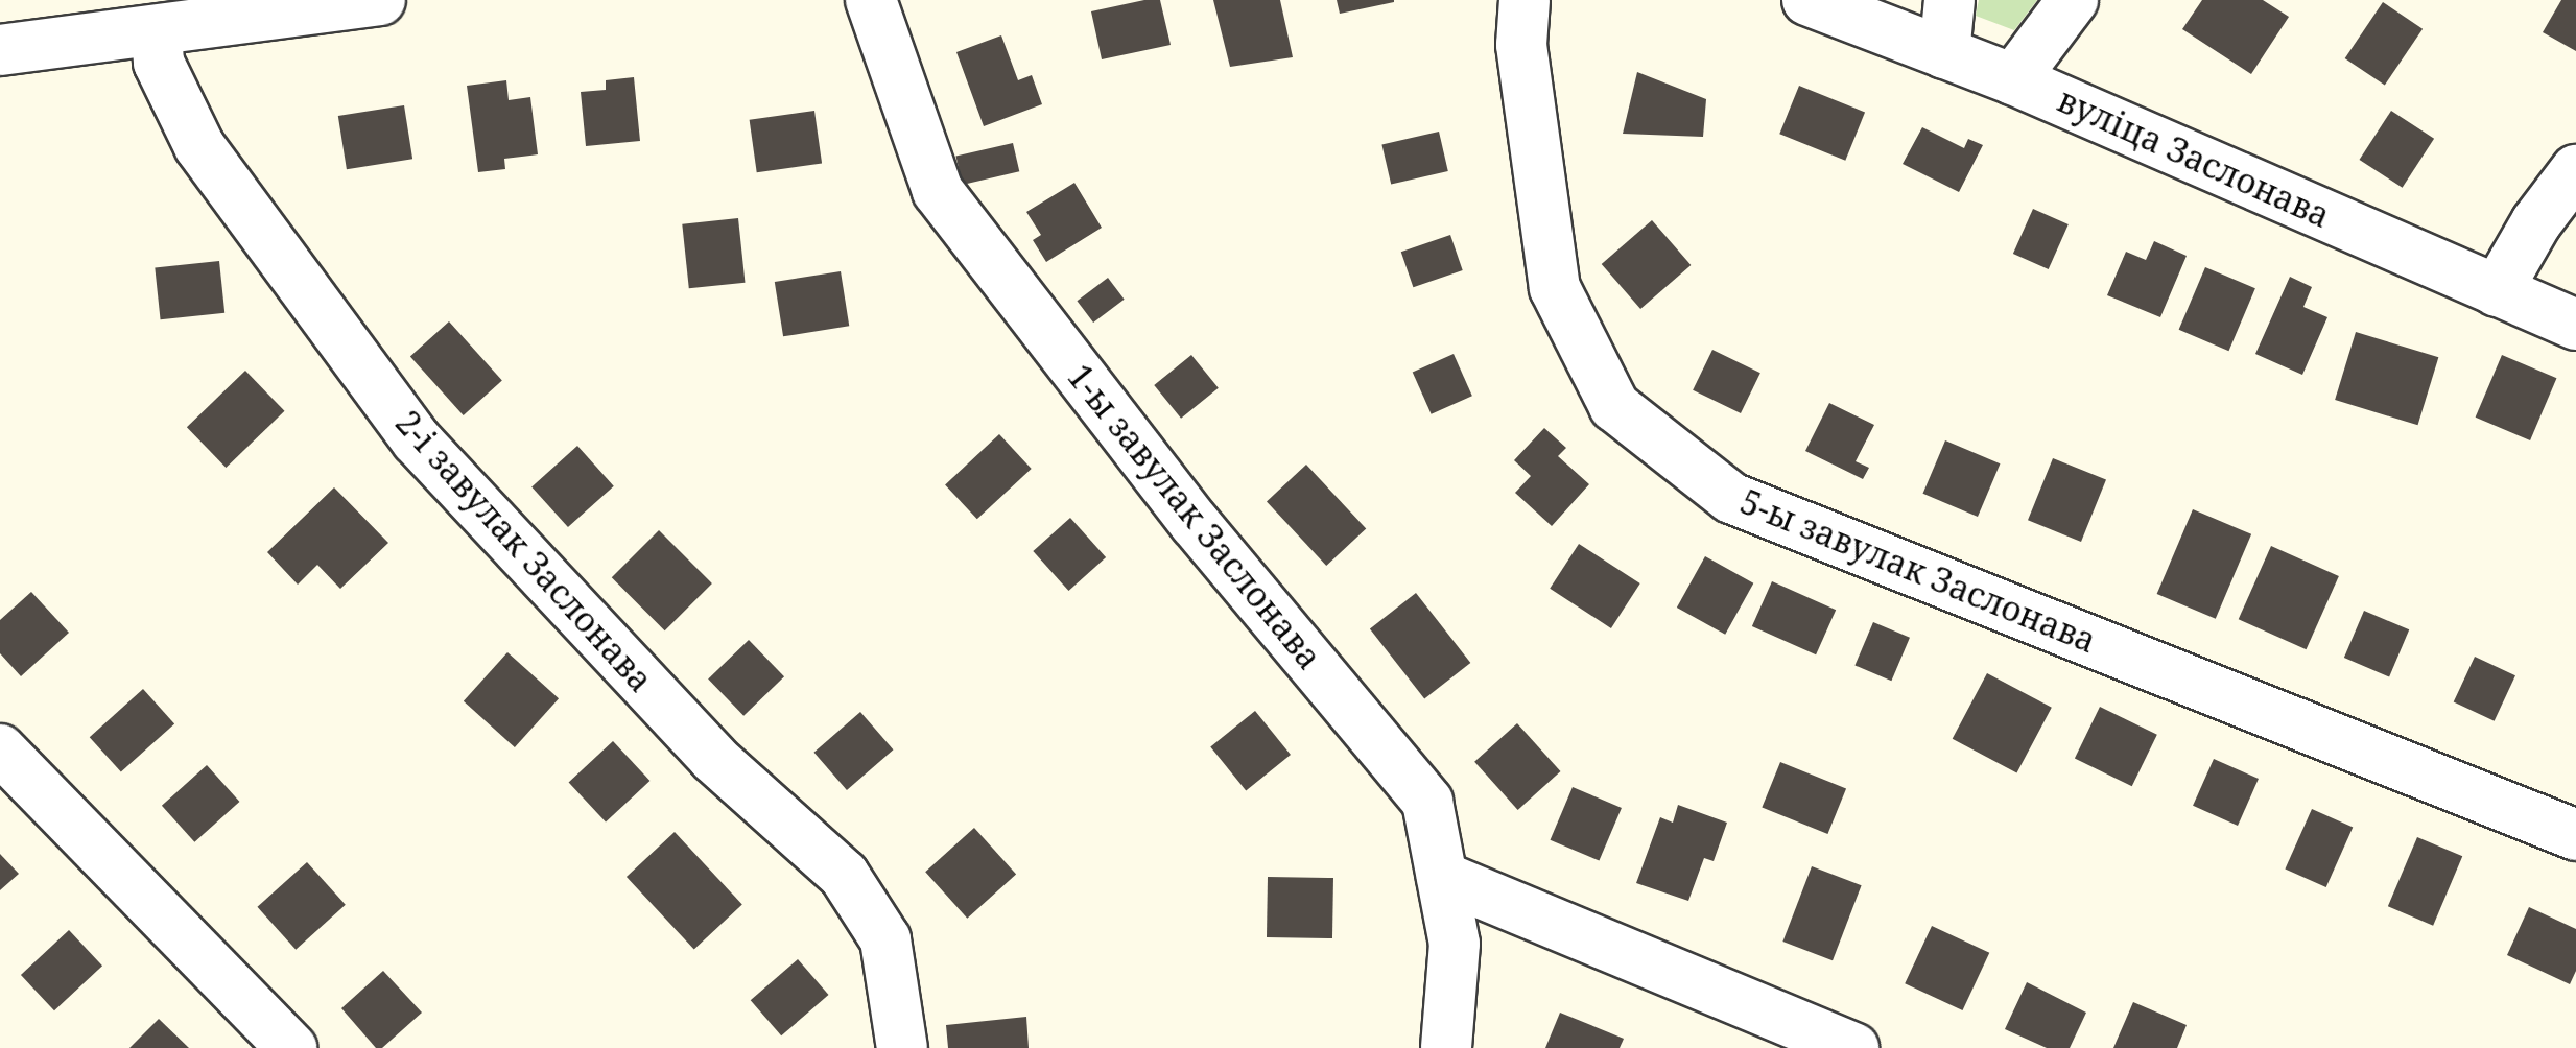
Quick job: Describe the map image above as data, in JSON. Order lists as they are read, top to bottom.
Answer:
{
  "streets": {
    "street": [
      "вуліца Заслонава",
      "1-ы завулак Заслонава",
      "2-і завулак Заслонава",
      "5-ы завулак Заслонава"
    ]
  }
}
